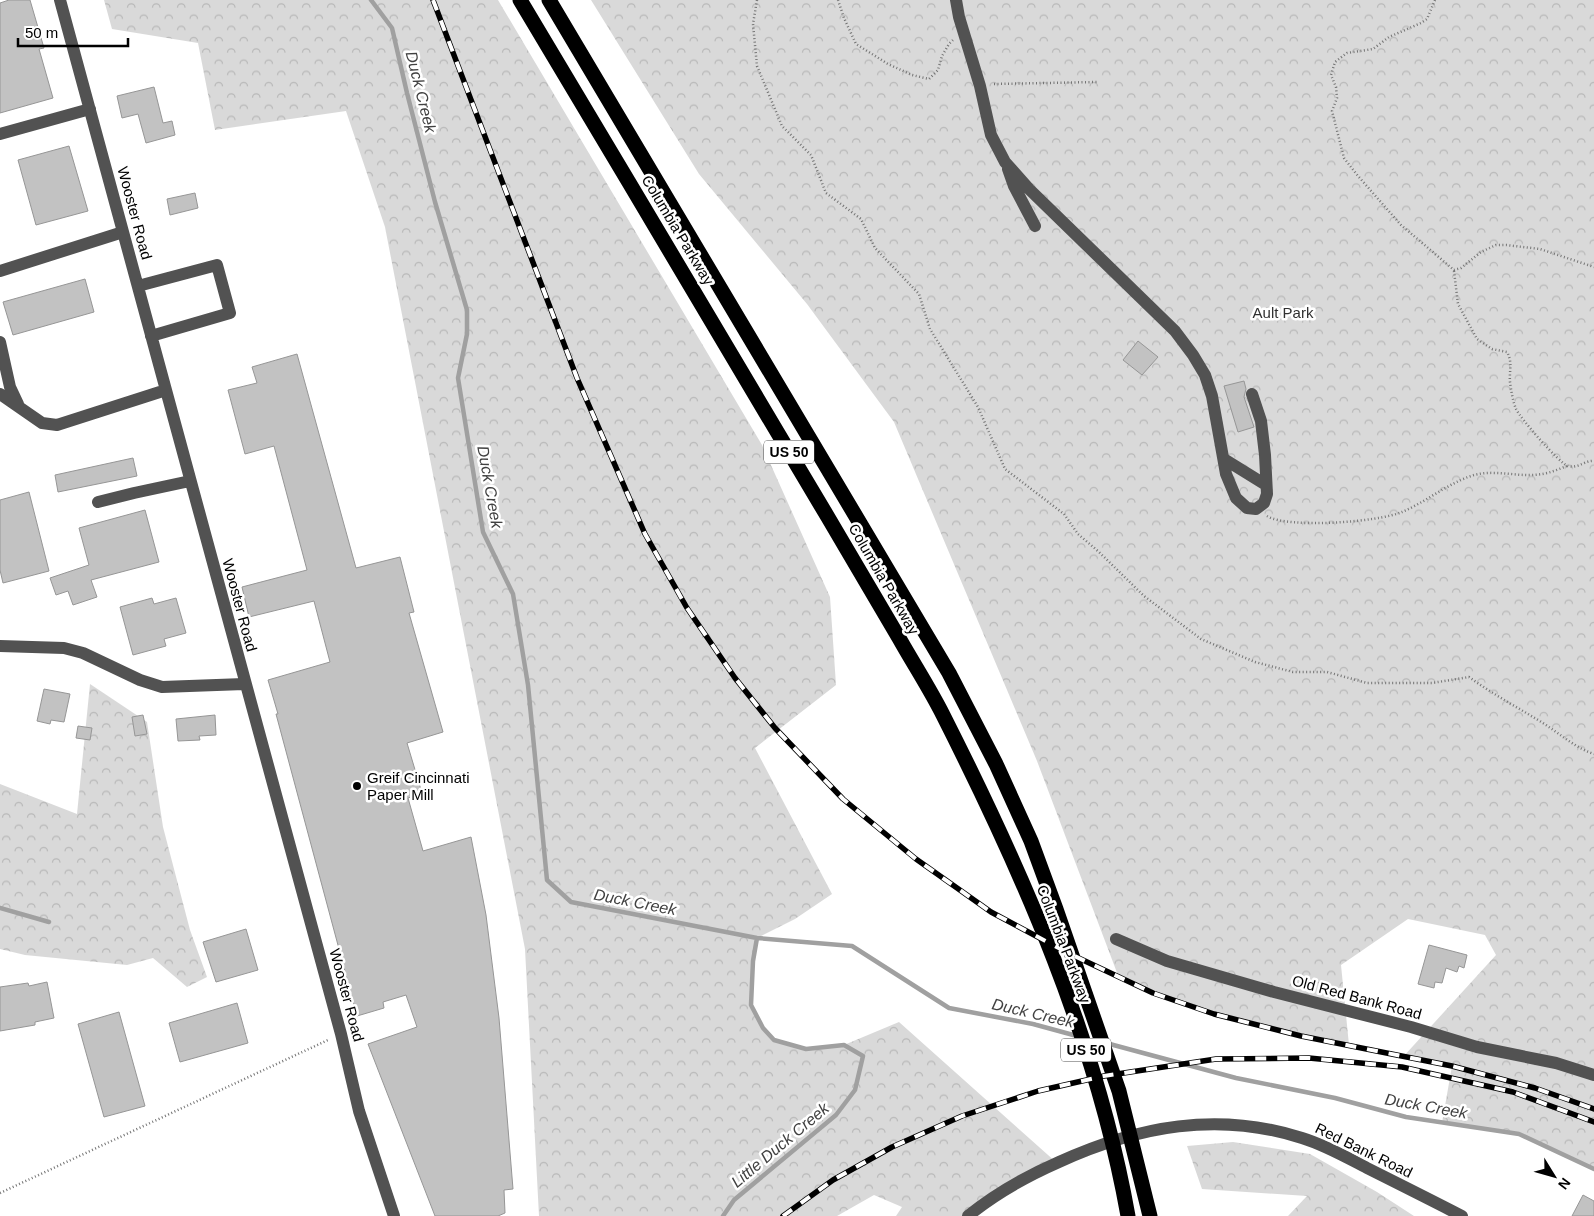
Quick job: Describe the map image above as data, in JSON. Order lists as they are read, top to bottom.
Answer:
{
  "streets": {
    "highway": ["Columbia Parkway", "US 50"],
    "street": ["Wooster Road", "Old Red Bank Road", "Red Bank Road"]
  },
  "water": ["Duck Creek", "Little Duck Creek"],
  "parks": ["Ault Park"],
  "places": ["Greif Cincinnati Paper Mill"],
  "scale_bar": "50 m",
  "north": "bottom right"
}
